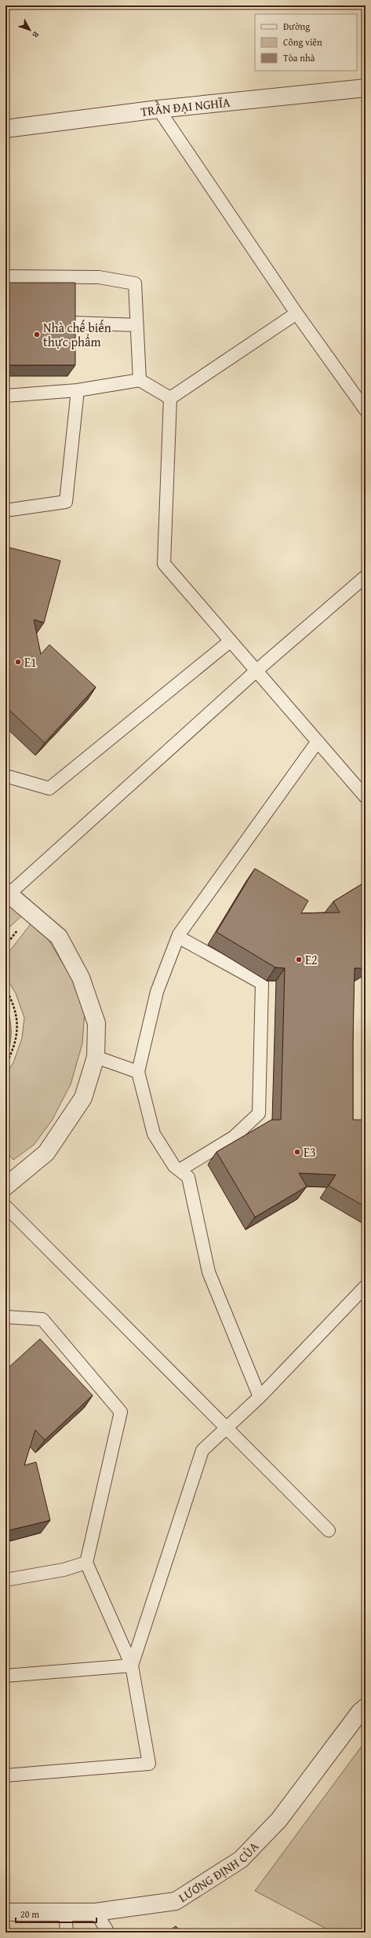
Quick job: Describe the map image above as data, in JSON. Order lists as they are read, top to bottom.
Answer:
{
  "streets": {
    "street": ["TRẦN ĐẠI NGHĨA", "LƯƠNG ĐỊNH CỦA"]
  },
  "places": [
    "Nhà chế biến thực phẩm",
    "E1",
    "E2",
    "E3"
  ],
  "legend": ["Đường", "Công viên", "Tòa nhà"],
  "scale_bar": "20 m",
  "north": "bottom right"
}
